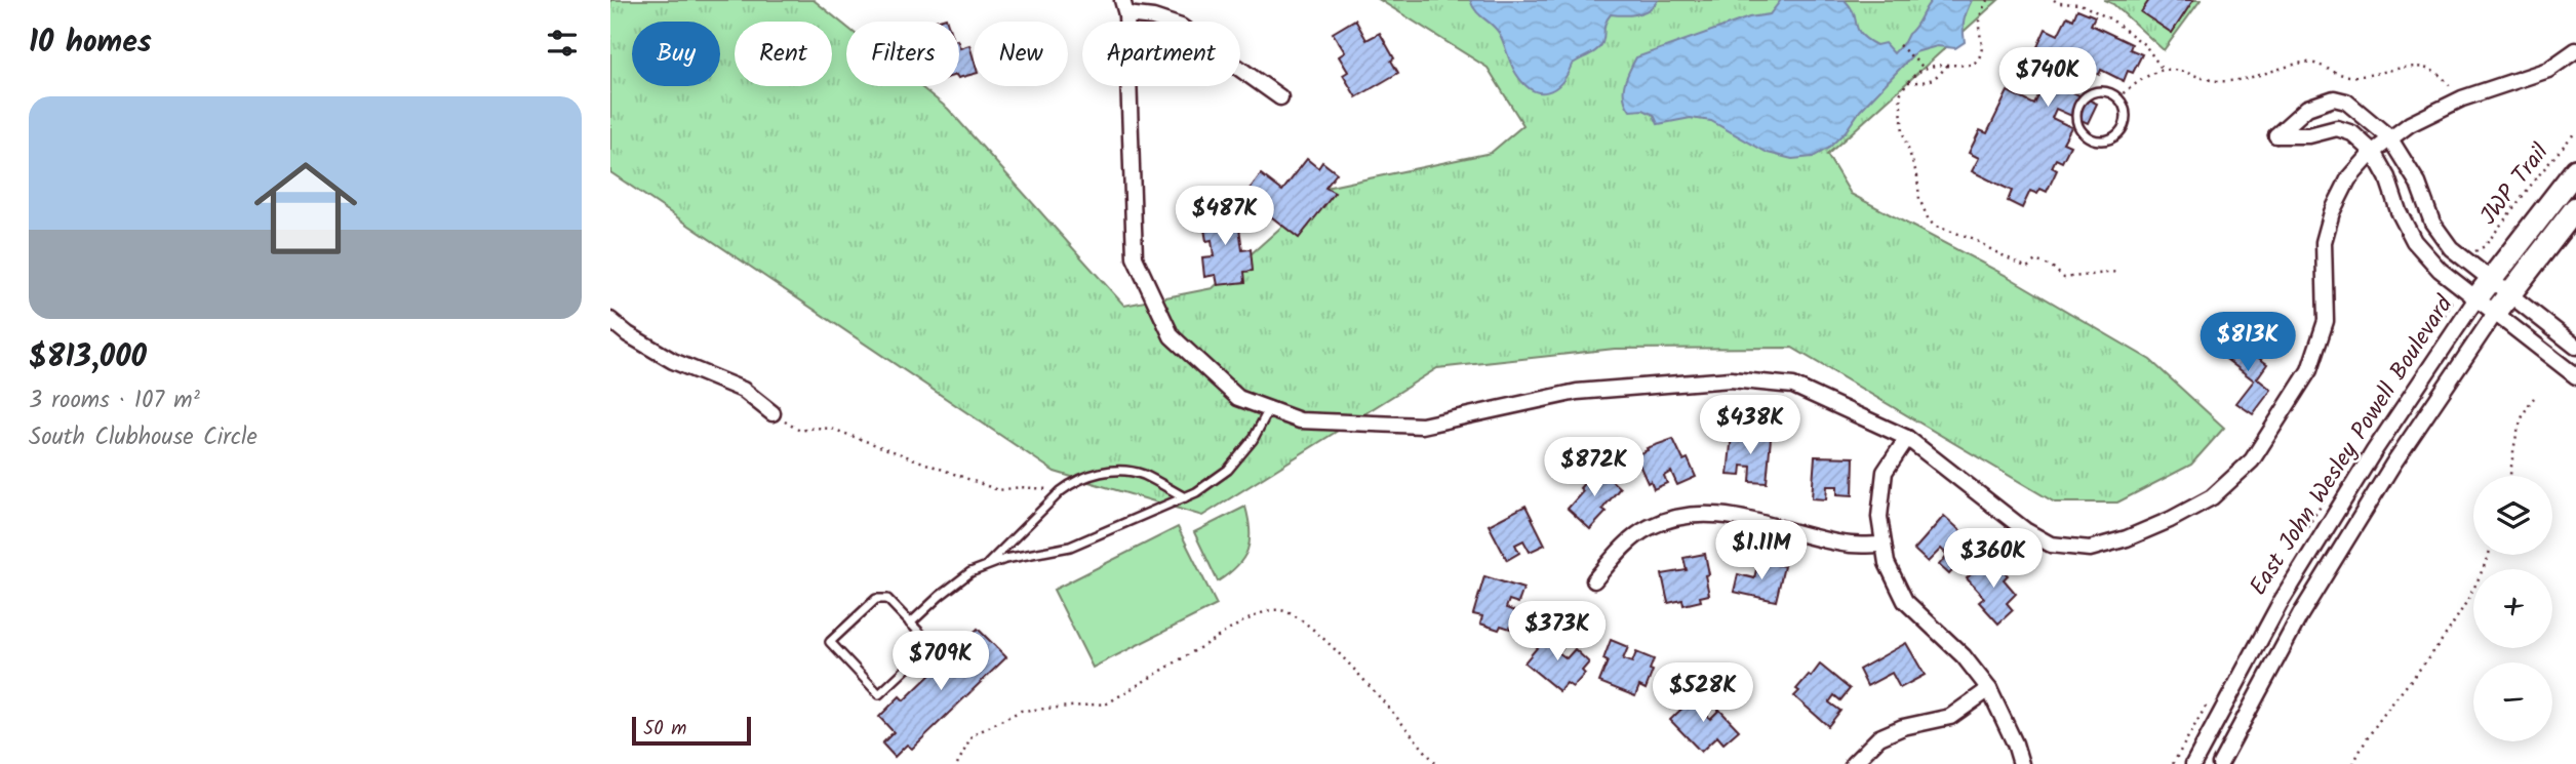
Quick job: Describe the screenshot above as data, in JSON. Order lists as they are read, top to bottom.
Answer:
{
  "streets": {
    "street": ["East John Wesley Powell Boulevard"],
    "path": ["JWP Trail"]
  },
  "scale_bar": "50 m",
  "page": {
    "heading": "10 homes",
    "chip": [
      "Buy",
      "Rent",
      "Filters",
      "New",
      "Apartment"
    ],
    "price": [
      "$740K",
      "$487K",
      "$813K",
      "$438K",
      "$872K",
      "$1.11M",
      "$360K",
      "$373K",
      "$709K",
      "$528K"
    ],
    "list": [
      {
        "name": "$813,000",
        "note": "3 rooms · 107 m² · South Clubhouse Circle"
      }
    ],
    "map_buttons": ["+", "−"],
    "scale": "50 m"
  }
}
